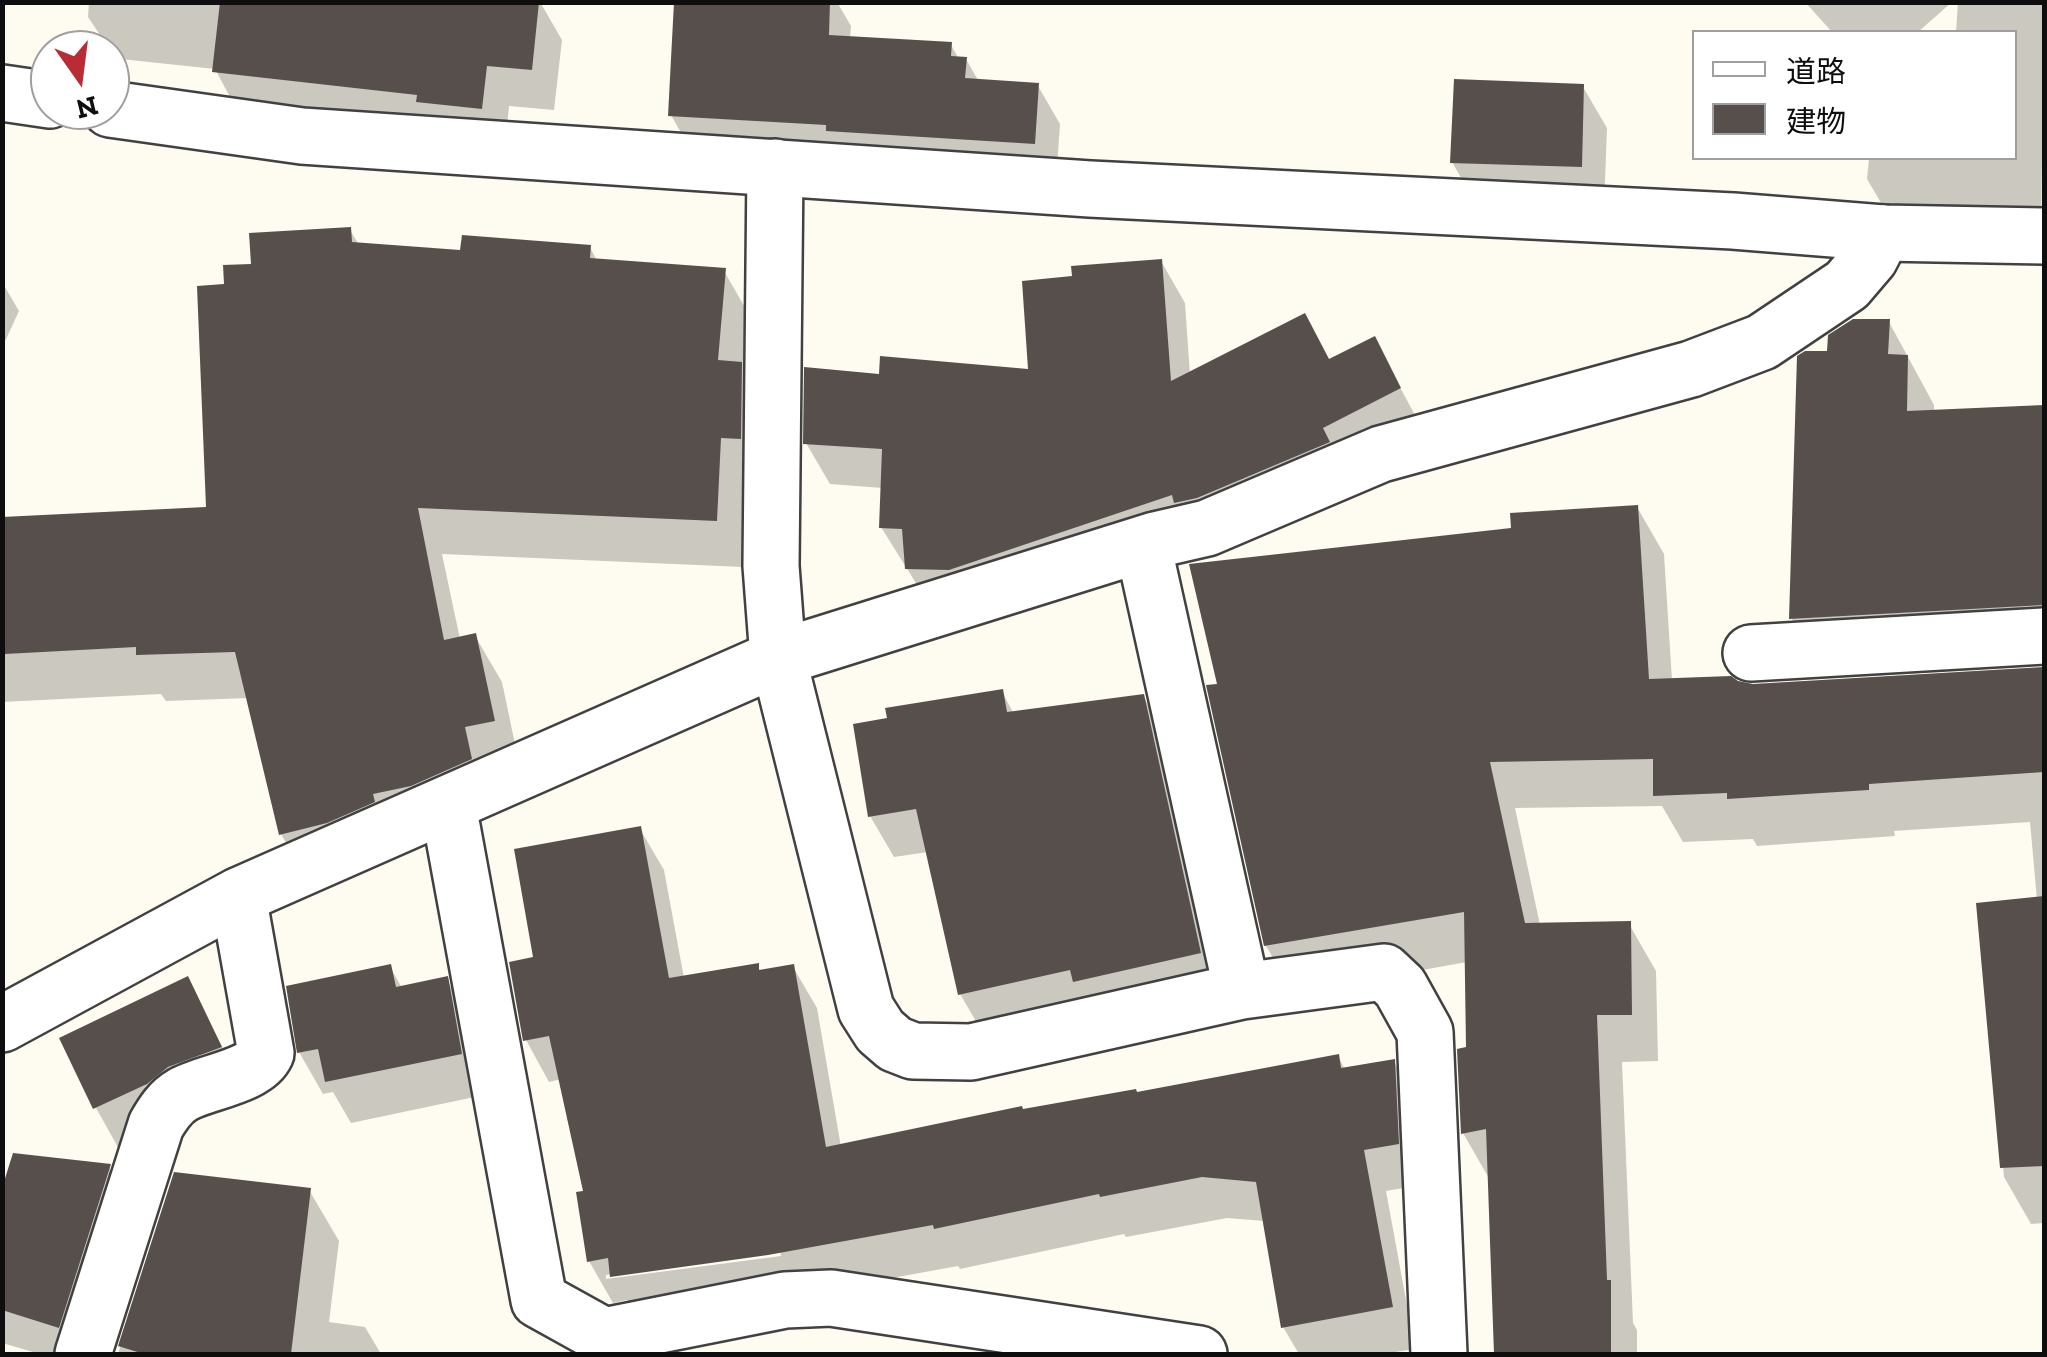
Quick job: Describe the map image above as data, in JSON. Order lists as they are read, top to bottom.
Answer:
{
  "legend": ["道路", "建物"],
  "north": "bottom"
}
